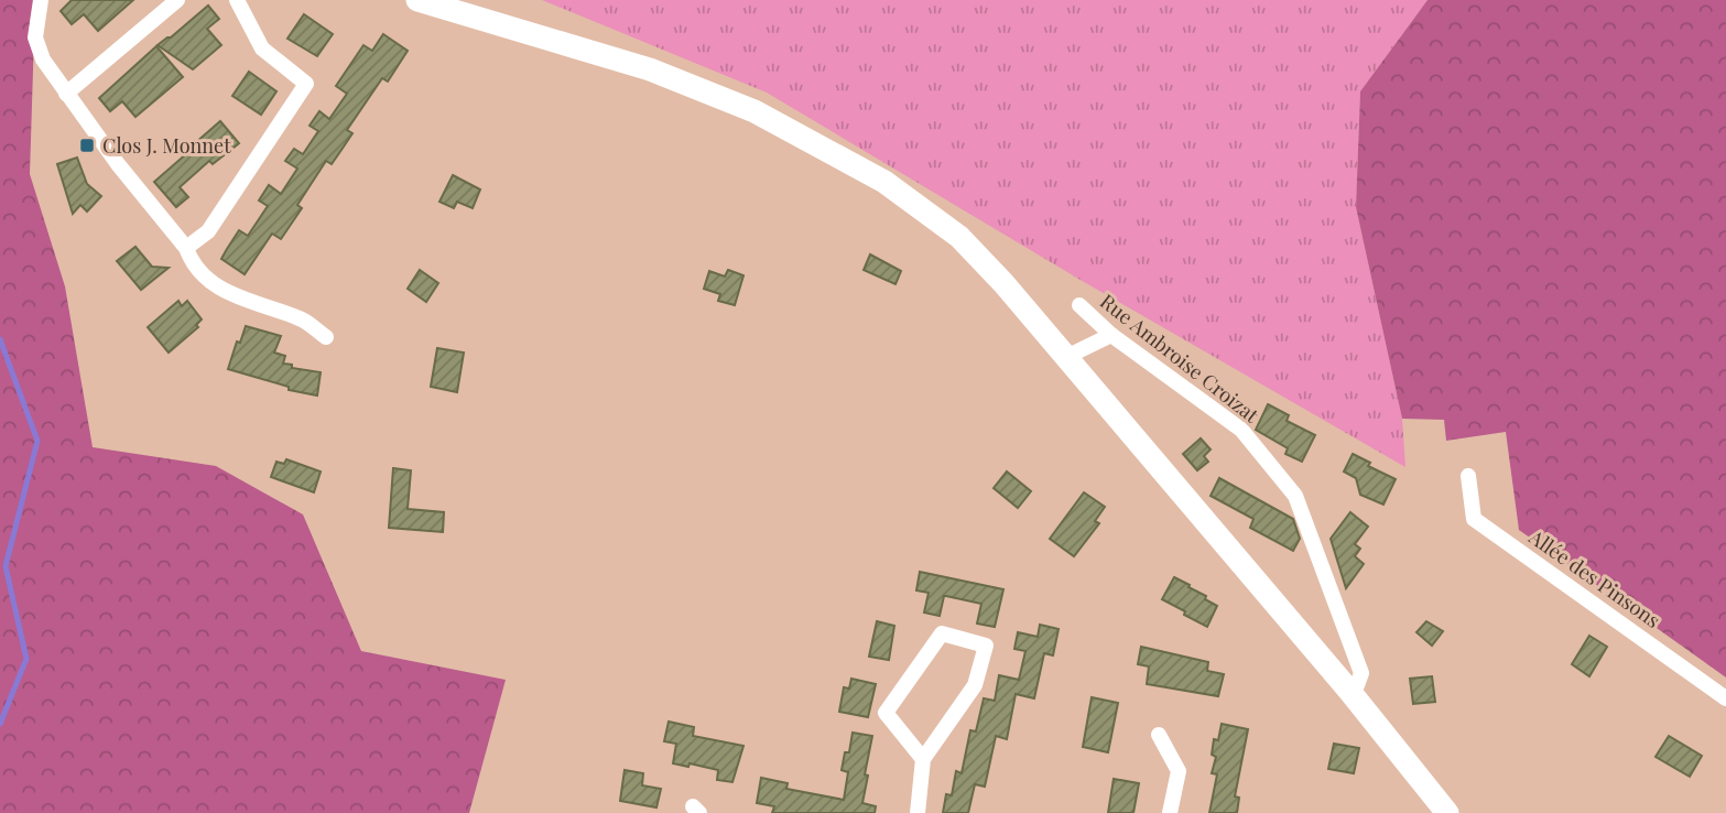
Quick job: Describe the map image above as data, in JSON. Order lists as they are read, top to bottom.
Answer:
{
  "streets": {
    "street": ["Rue Ambroise Croizat", "Allée des Pinsons"]
  },
  "places": {
    "transit": ["Clos J. Monnet"]
  }
}
